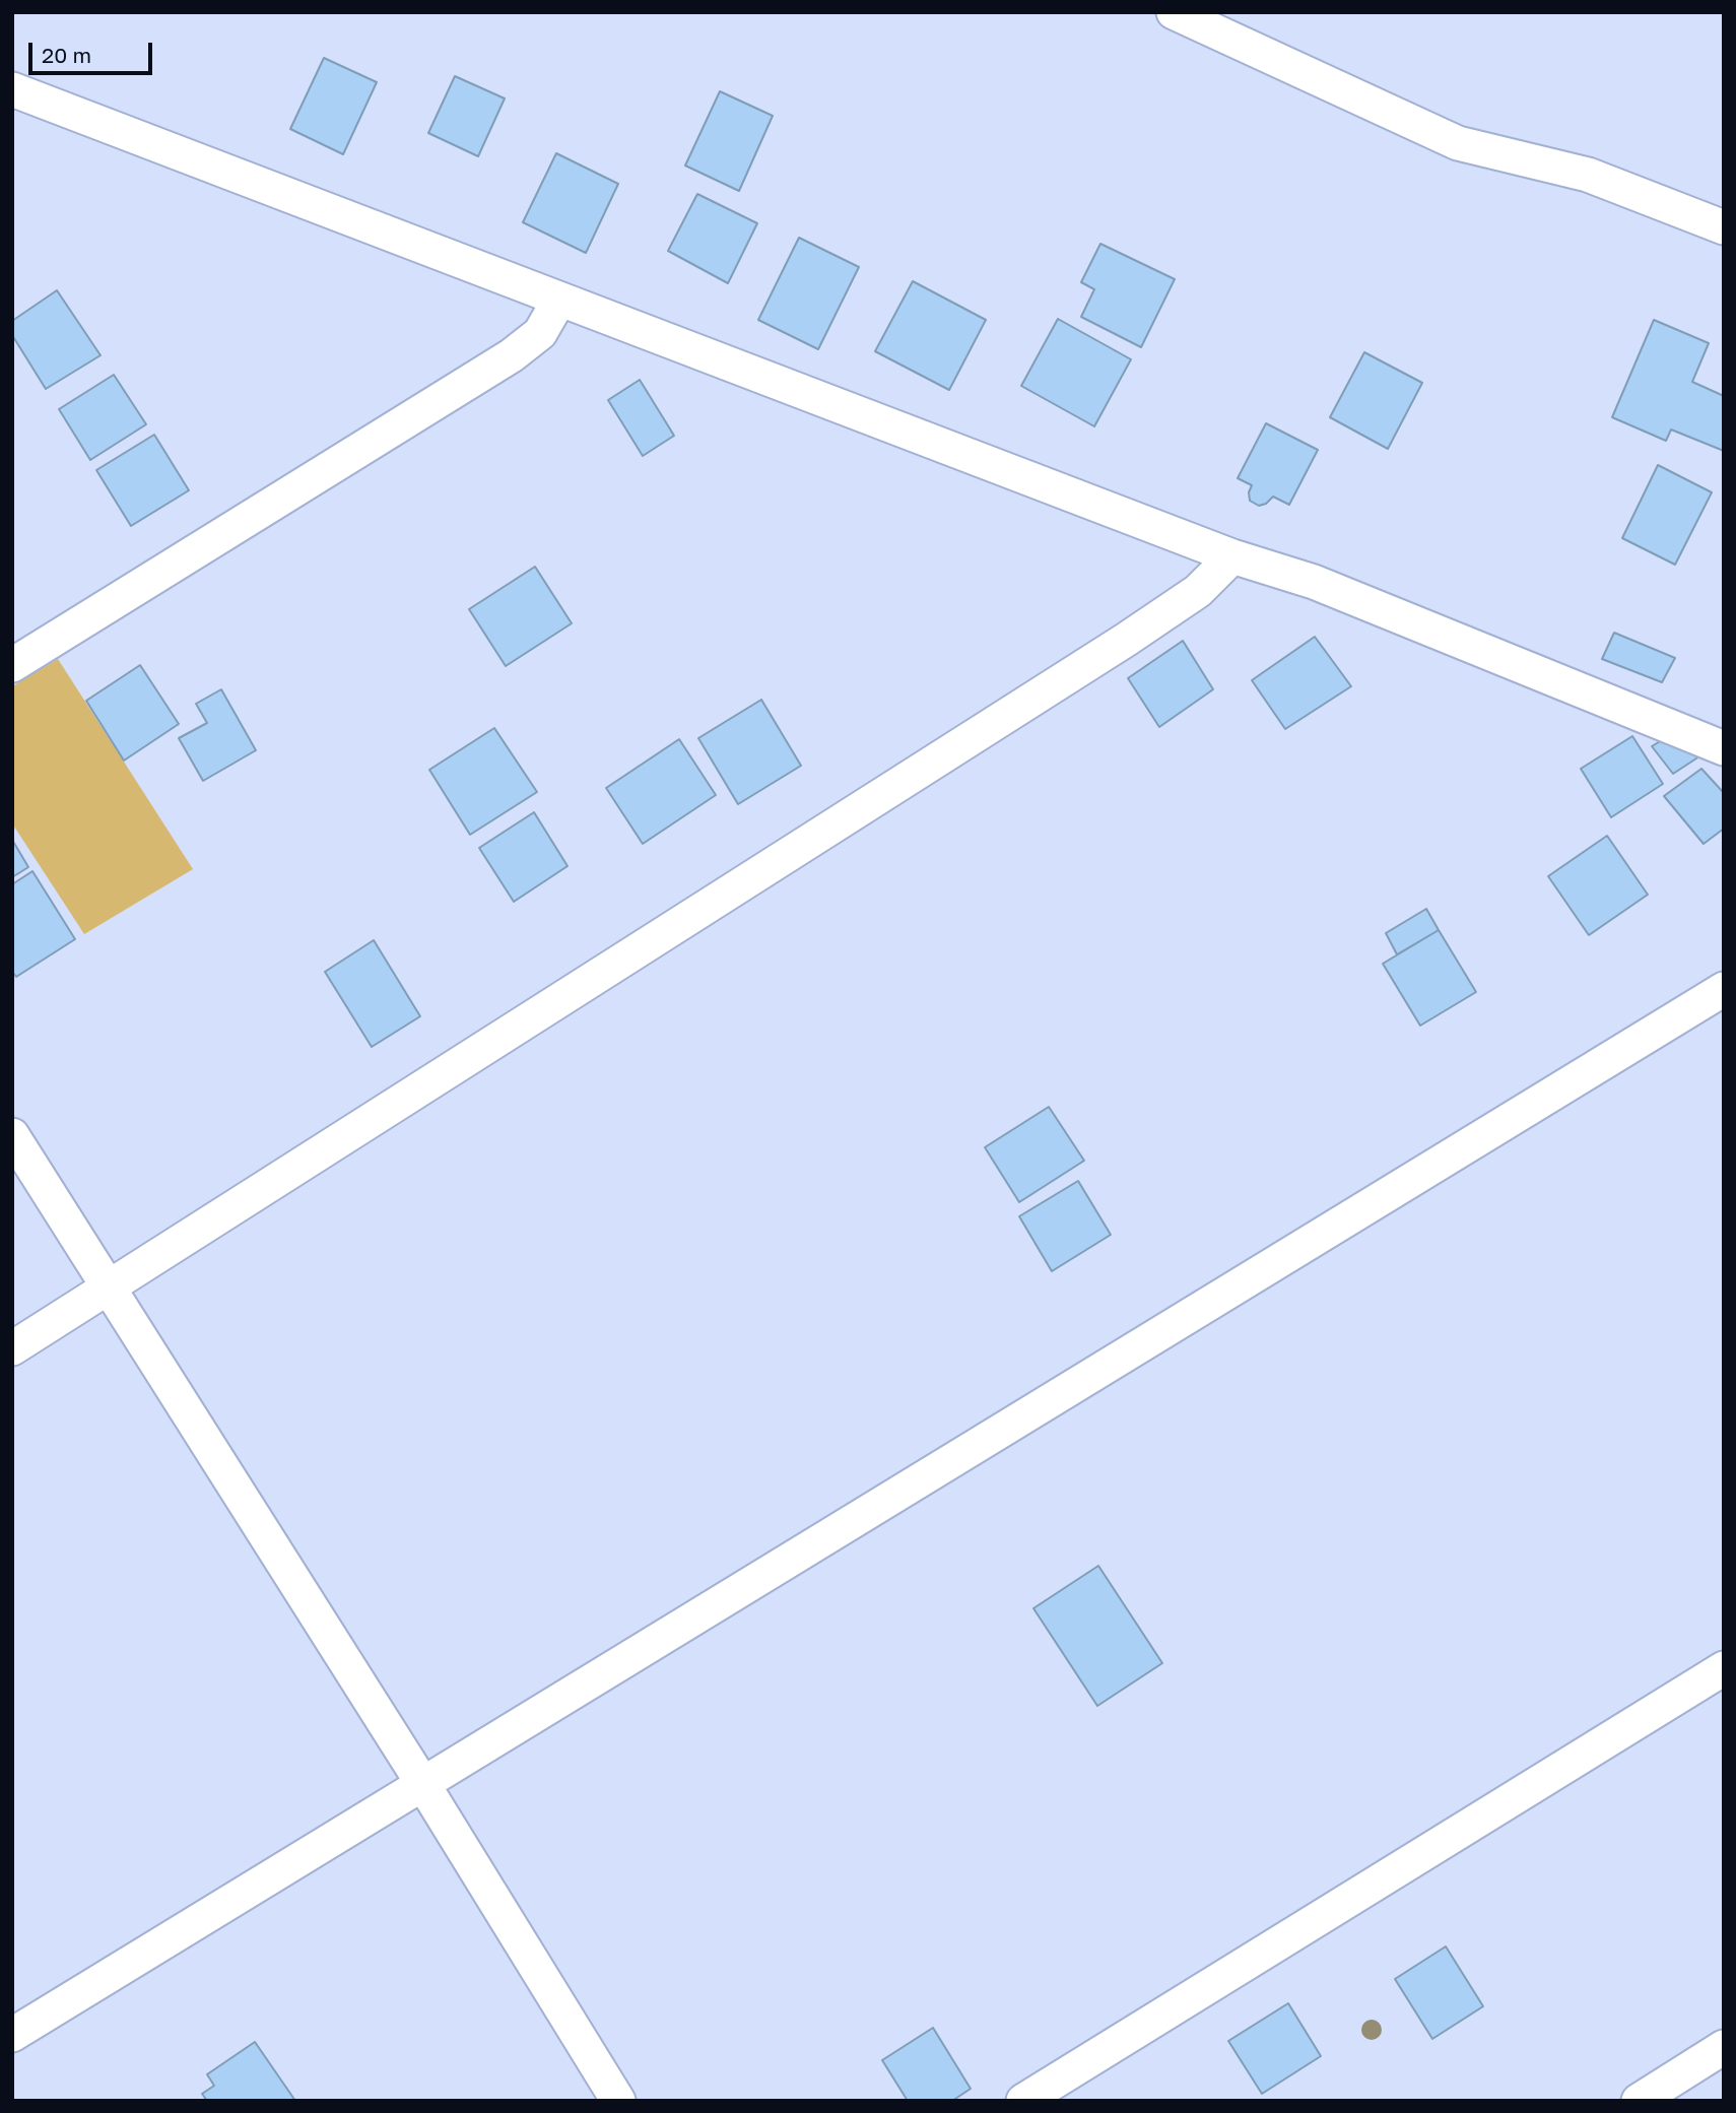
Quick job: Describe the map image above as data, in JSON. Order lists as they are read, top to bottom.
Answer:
{
  "scale_bar": "20 m"
}
